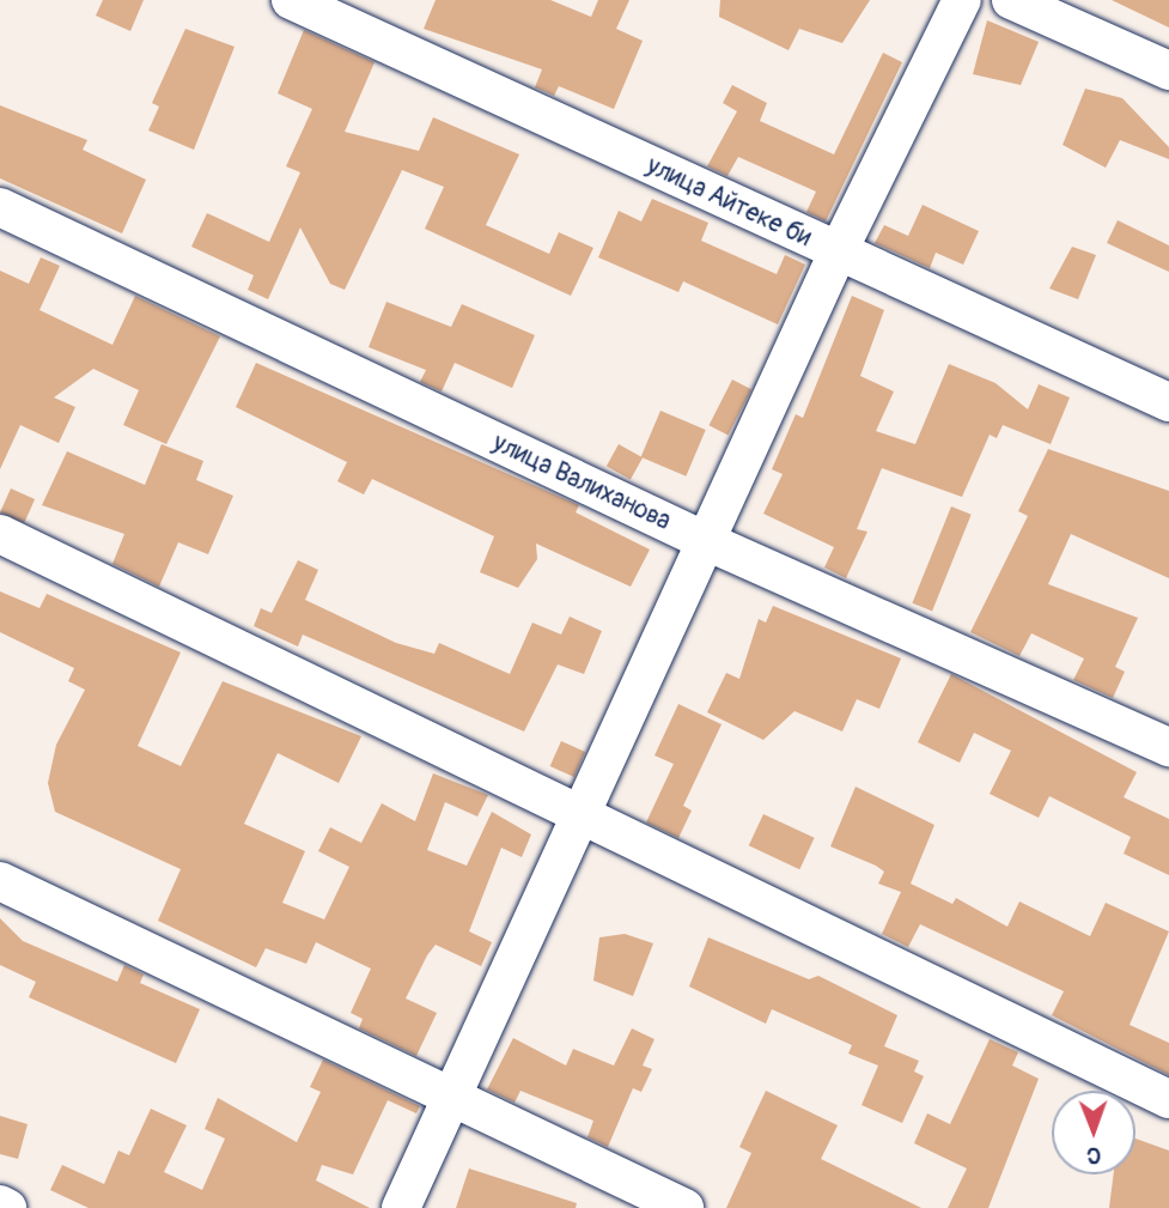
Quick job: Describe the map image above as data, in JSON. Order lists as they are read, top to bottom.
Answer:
{
  "streets": {
    "street": ["улица Айтеке би", "улица Валиханова"]
  },
  "north": "bottom"
}
